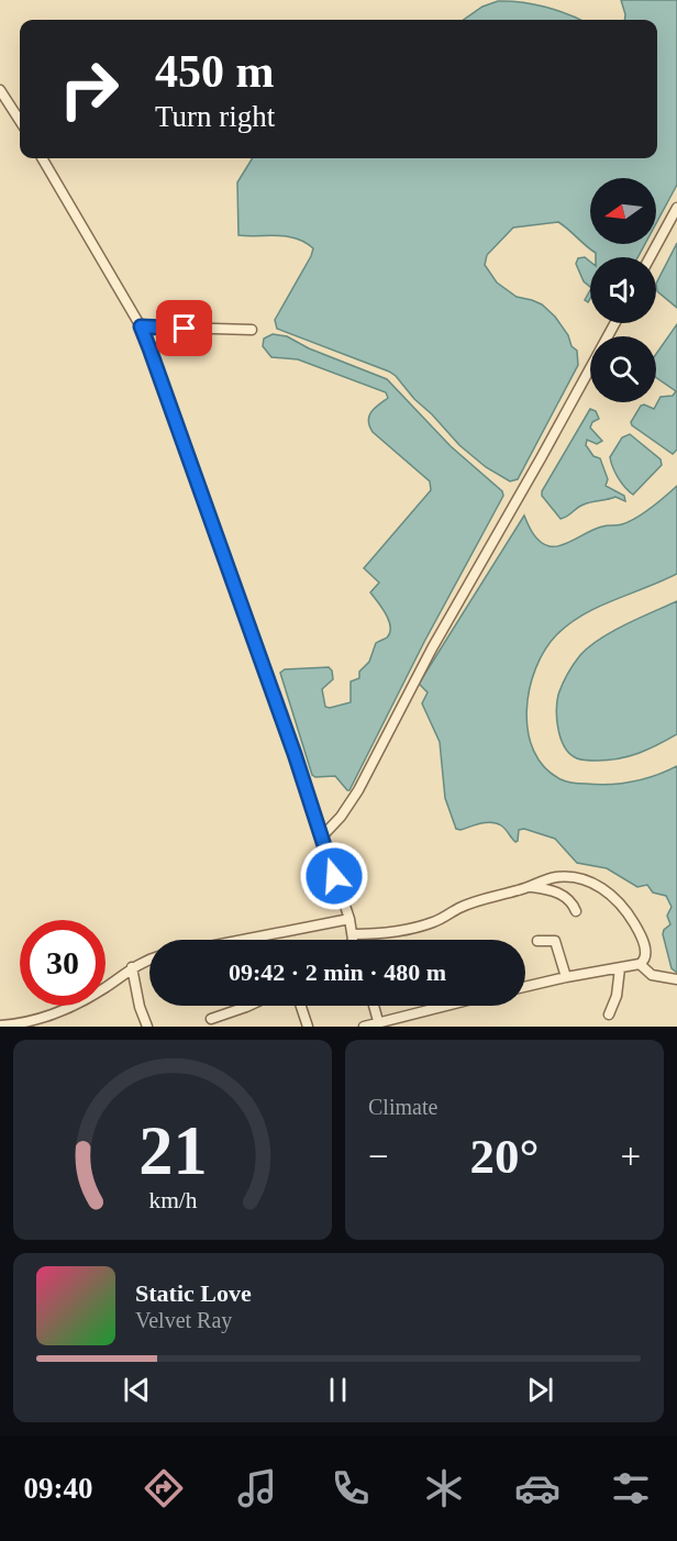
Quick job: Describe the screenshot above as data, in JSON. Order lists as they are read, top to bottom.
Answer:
{
  "north": "left",
  "page": {
    "turn": ["450 m", "Turn right"],
    "limit": "30",
    "trip": "09:42 · 2 min · 480 m",
    "tile": "Climate",
    "heat": ["−", "20°", "+"],
    "song": ["Static Love", "Velvet Ray"],
    "tabs": "09:40",
    "gauge": ["21", "km/h"]
  }
}
